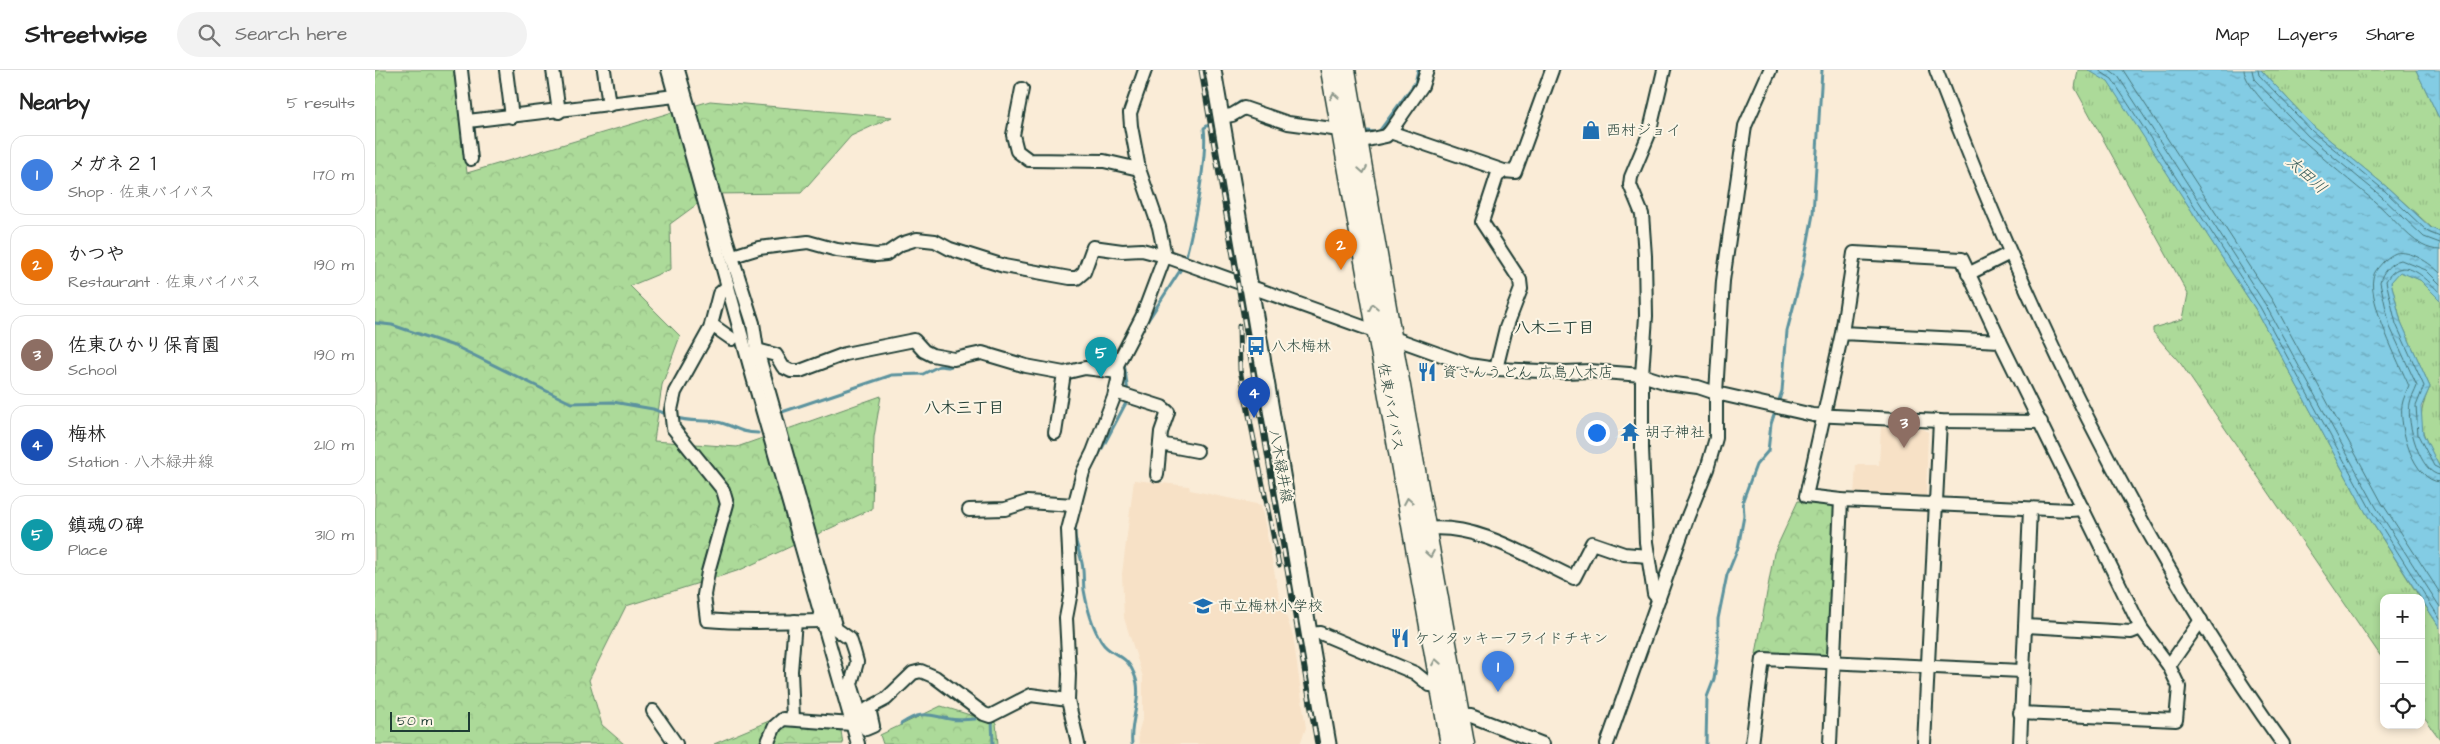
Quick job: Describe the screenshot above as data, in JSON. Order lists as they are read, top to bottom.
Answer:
{
  "streets": {
    "highway": ["佐東バイパス"],
    "main road": ["八木緑井線"]
  },
  "districts": ["八木二丁目", "八木三丁目"],
  "water": ["太田川"],
  "places": {
    "shop": ["西村ジョイ"],
    "bus stop": ["八木梅林"],
    "restaurant": ["資さんうどん 広島八木店", "ケンタッキーフライドチキン"],
    "temple": ["胡子神社"],
    "school or university": ["市立梅林小学校"]
  },
  "scale_bar": "50 m",
  "page": {
    "header": "Streetwise",
    "search": "Search here",
    "nav": ["Map", "Layers", "Share"],
    "heading": ["Nearby", "5 results"],
    "list": [
      {
        "mark": "1",
        "name": "メガネ２１",
        "note": "Shop · 佐東バイパス",
        "value": "170 m"
      },
      {
        "mark": "2",
        "name": "かつや",
        "note": "Restaurant · 佐東バイパス",
        "value": "190 m"
      },
      {
        "mark": "3",
        "name": "佐東ひかり保育園",
        "note": "School",
        "value": "190 m"
      },
      {
        "mark": "4",
        "name": "梅林",
        "note": "Station · 八木緑井線",
        "value": "210 m"
      },
      {
        "mark": "5",
        "name": "鎮魂の碑",
        "note": "Place",
        "value": "310 m"
      }
    ],
    "pins": [
      "2",
      "5",
      "4",
      "3",
      "1"
    ],
    "map_buttons": ["+", "−"],
    "scale": "50 m"
  }
}
